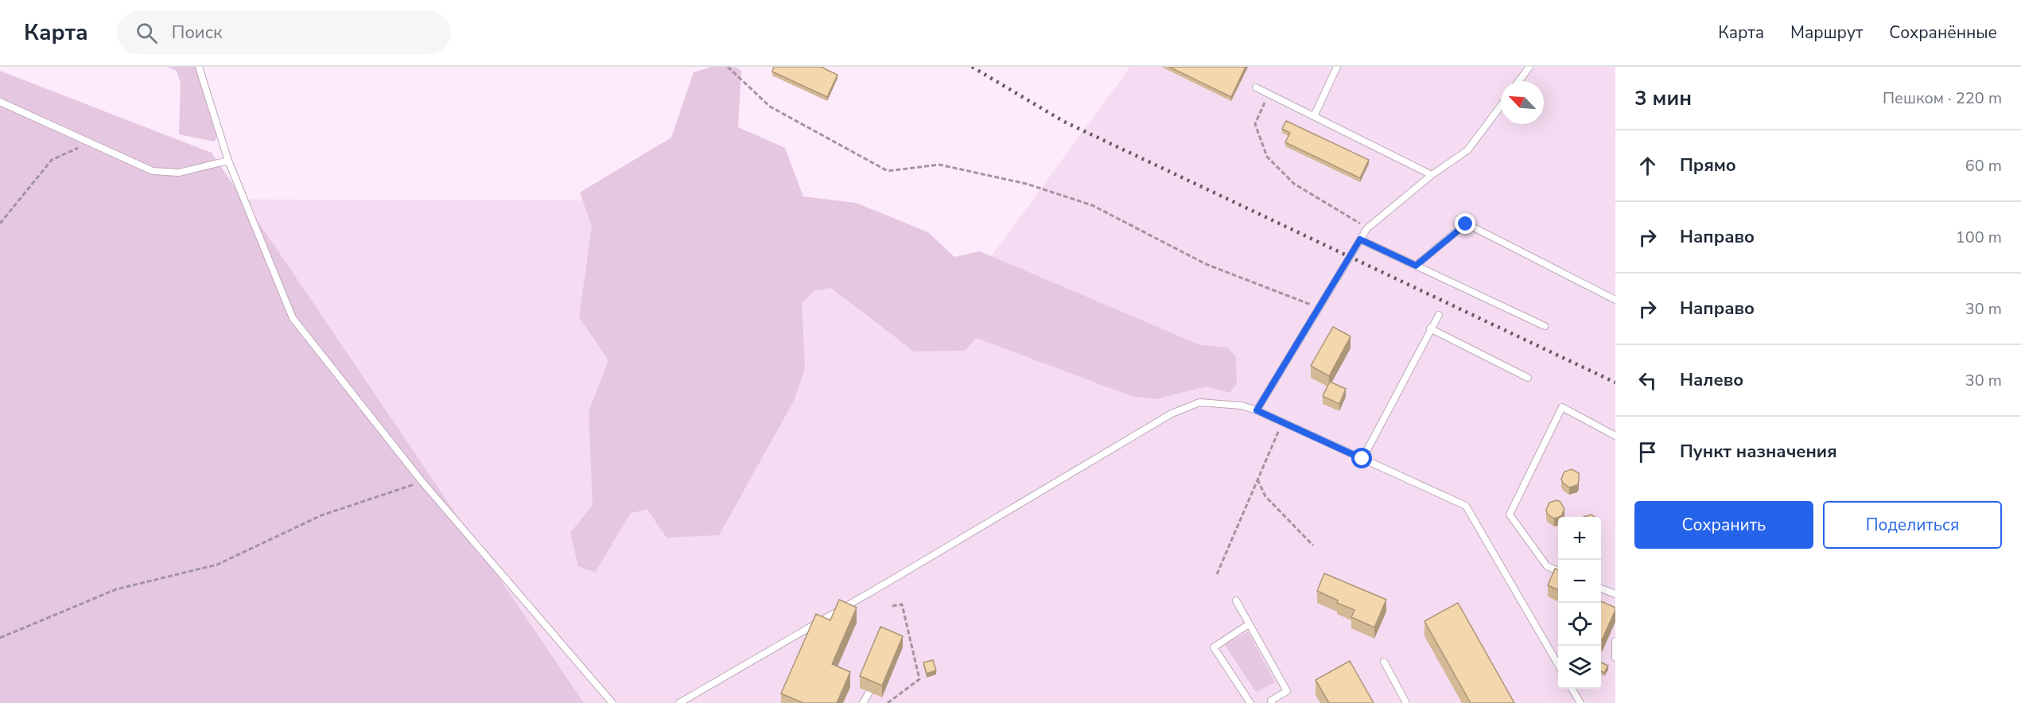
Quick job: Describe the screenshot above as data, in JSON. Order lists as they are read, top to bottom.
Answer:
{
  "north": "top left",
  "page": {
    "header": "Карта",
    "search": "Поиск",
    "nav": ["Карта", "Маршрут", "Сохранённые"],
    "heading": ["3 мин", "Пешком · 220 m"],
    "list": [
      ["Прямо", "60 m"],
      ["Направо", "100 m"],
      ["Направо", "30 m"],
      ["Налево", "30 m"],
      "Пункт назначения"
    ],
    "buttons": ["Сохранить", "Поделиться"],
    "map_buttons": ["+", "−"]
  }
}
